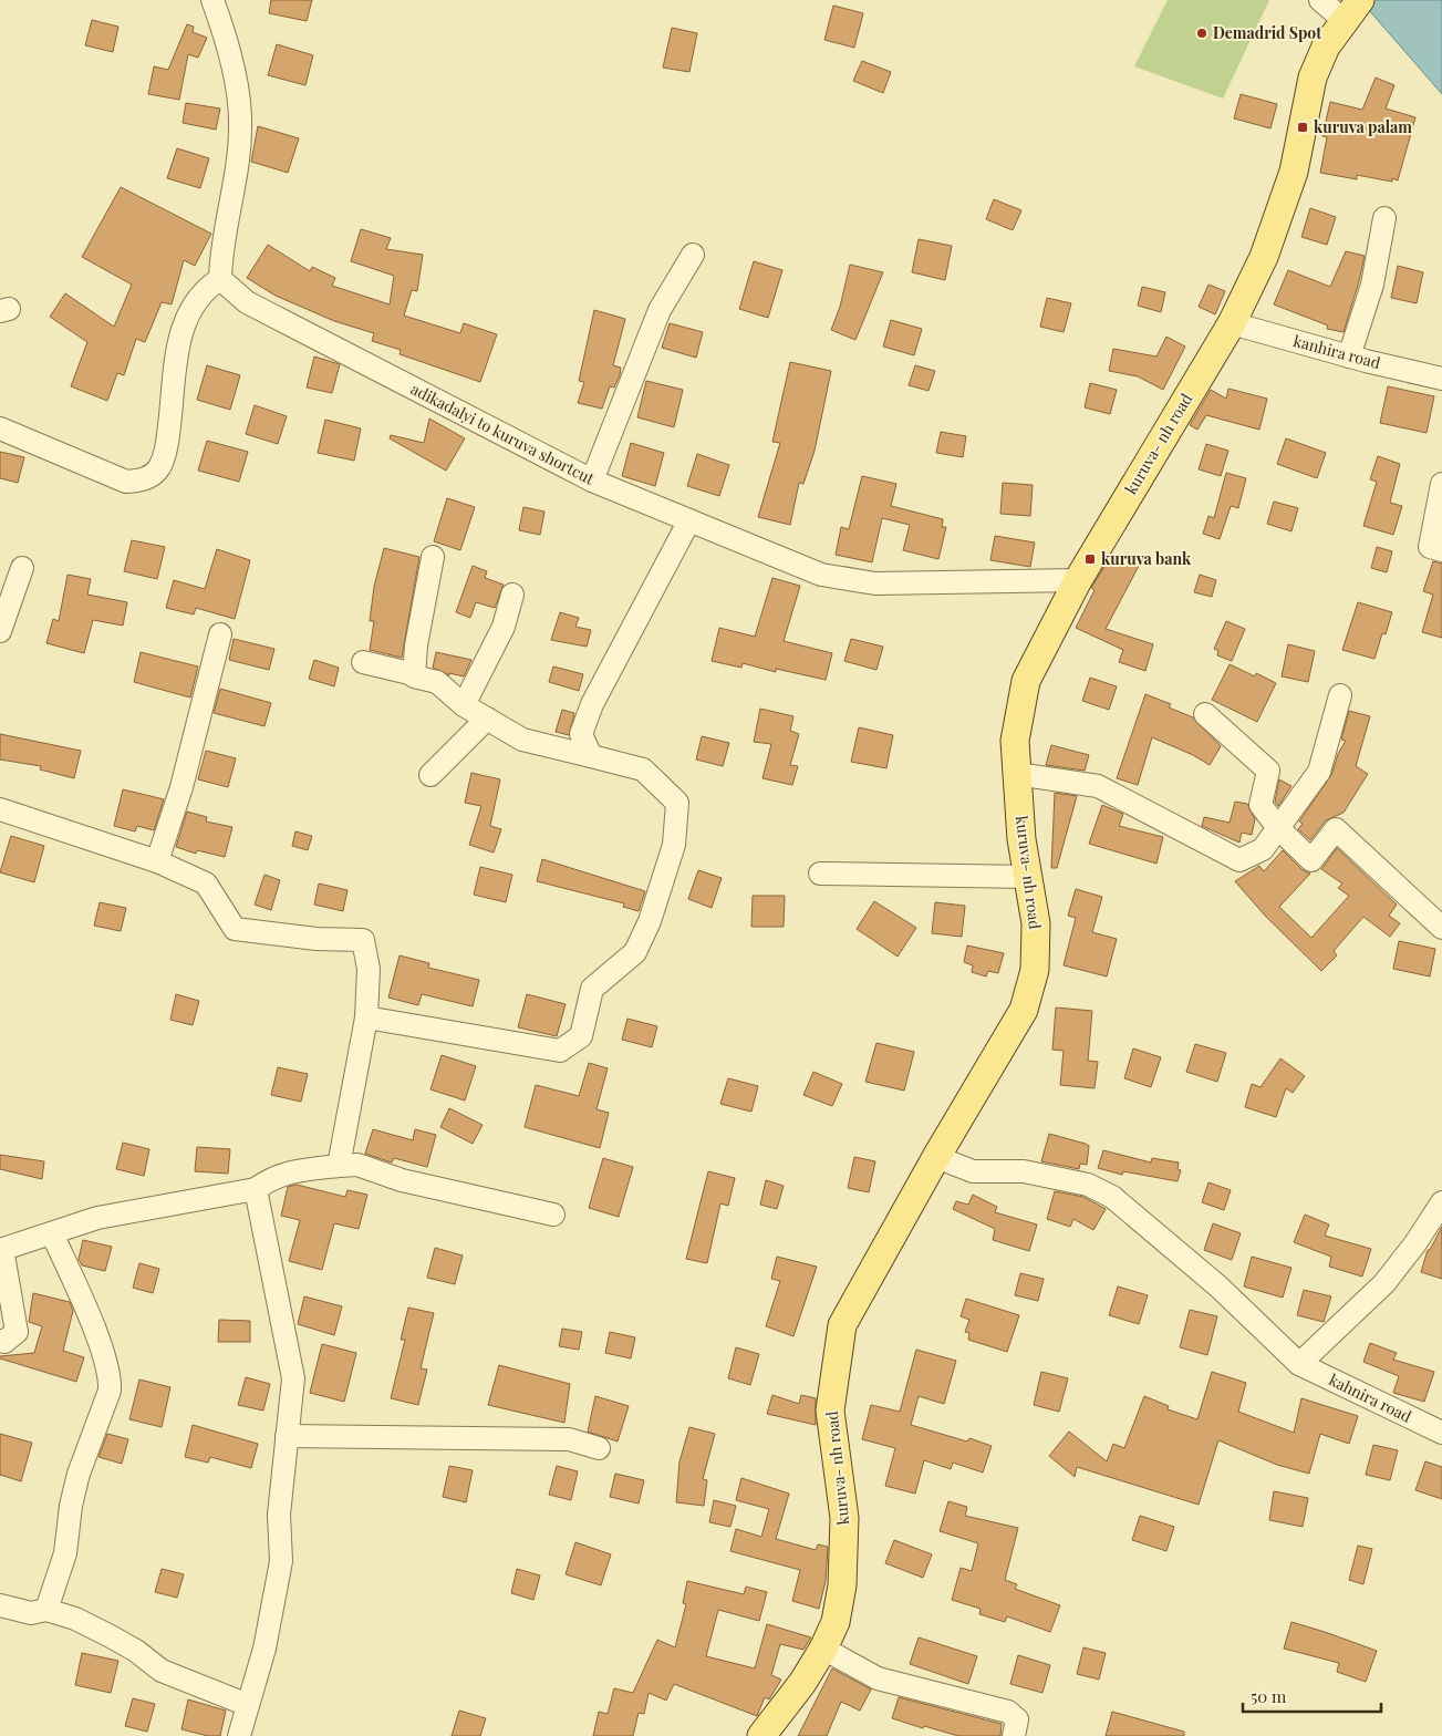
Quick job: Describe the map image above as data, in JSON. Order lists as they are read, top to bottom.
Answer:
{
  "streets": {
    "main road": ["kuruva- nh road"],
    "street": ["kanhira road", "adikadalyi to kuruva shortcut", "kahnira road"]
  },
  "crossings": [
    ["kanhira road", "kuruva- nh road"],
    ["adikadalyi to kuruva shortcut", "kuruva- nh road"],
    ["kuruva- nh road", "kahnira road"]
  ],
  "places": {
    "other": ["Demadrid Spot"],
    "transit": ["kuruva palam", "kuruva bank"]
  },
  "scale_bar": "50 m"
}
